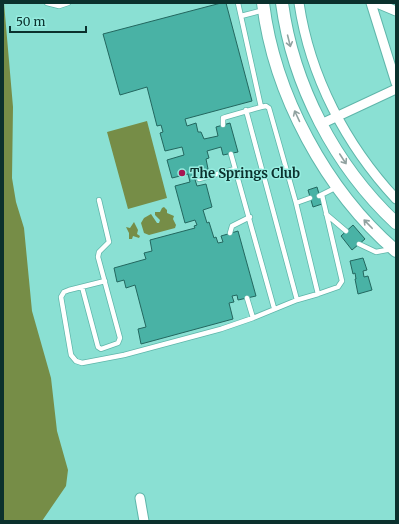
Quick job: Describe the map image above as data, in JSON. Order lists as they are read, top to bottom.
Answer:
{
  "places": ["The Springs Club"],
  "scale_bar": "50 m"
}
